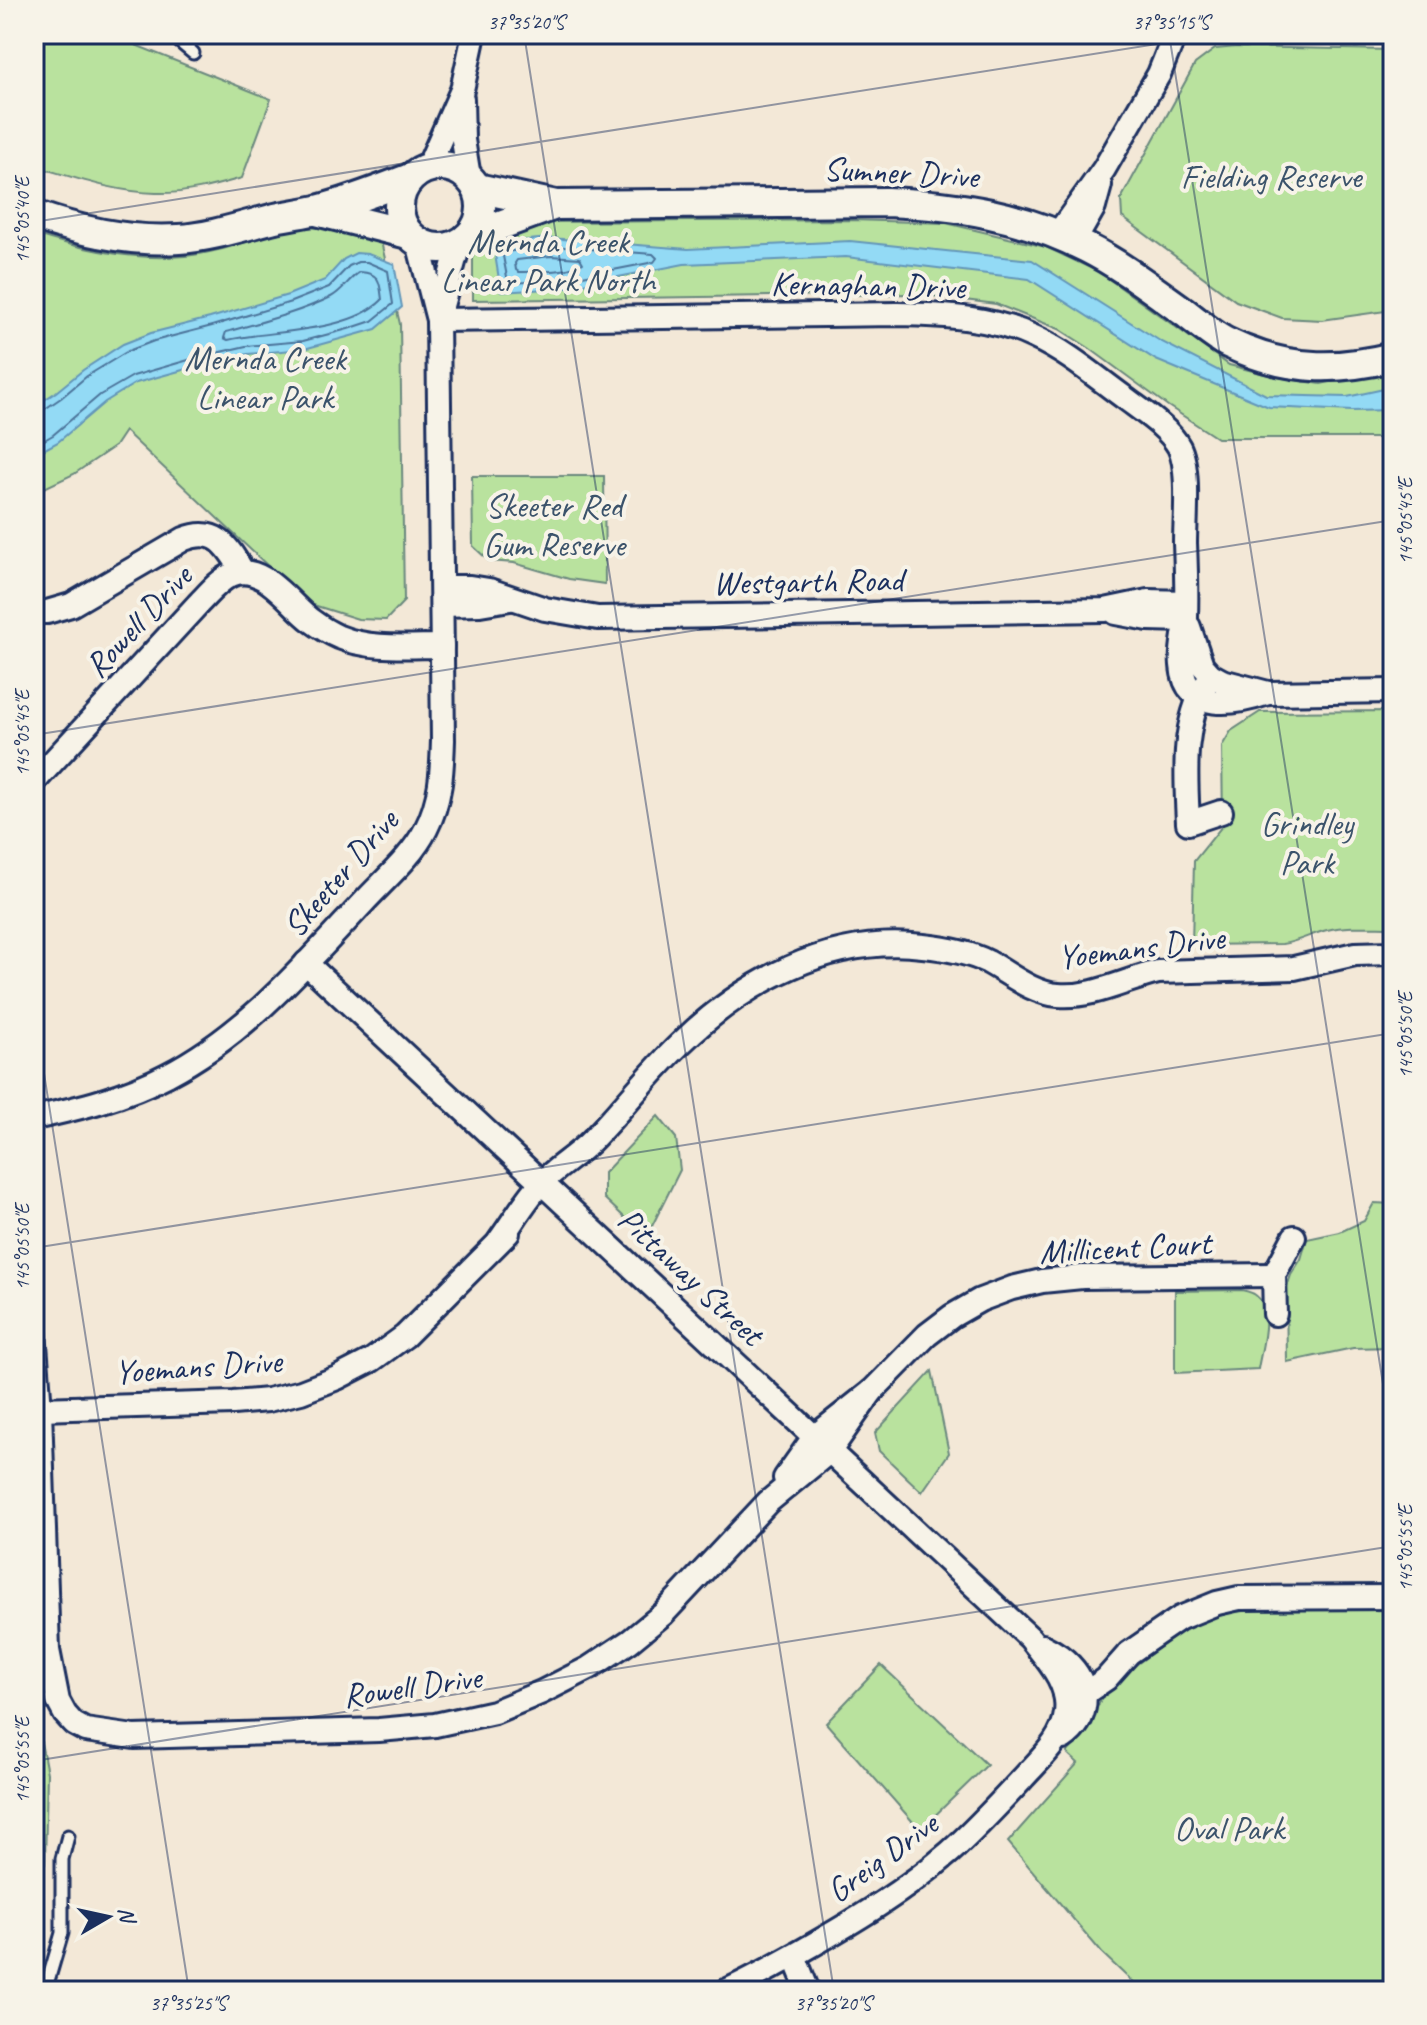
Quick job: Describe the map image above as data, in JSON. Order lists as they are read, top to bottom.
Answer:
{
  "streets": {
    "street": [
      "Sumner Drive",
      "Kernaghan Drive",
      "Westgarth Road",
      "Rowell Drive",
      "Skeeter Drive",
      "Yoemans Drive",
      "Millicent Court",
      "Pittaway Street",
      "Greig Drive"
    ]
  },
  "crossings": [
    ["Sumner Drive", "Skeeter Drive"],
    ["Kernaghan Drive", "Westgarth Road"],
    ["Kernaghan Drive", "Skeeter Drive"],
    ["Westgarth Road", "Skeeter Drive"],
    ["Rowell Drive", "Skeeter Drive"],
    ["Rowell Drive", "Yoemans Drive"],
    ["Rowell Drive", "Millicent Court"],
    ["Rowell Drive", "Pittaway Street"],
    ["Skeeter Drive", "Pittaway Street"],
    ["Yoemans Drive", "Pittaway Street"],
    ["Millicent Court", "Pittaway Street"],
    ["Pittaway Street", "Greig Drive"]
  ],
  "parks": [
    "Fielding Reserve",
    "Mernda Creek Linear Park North",
    "Mernda Creek Linear Park",
    "Skeeter Red Gum Reserve",
    "Grindley Park",
    "Oval Park"
  ],
  "north": "right",
  "coordinates": [
    "37°35'20\"S",
    "37°35'15\"S",
    "145°05'40\"E",
    "145°05'45\"E",
    "145°05'50\"E",
    "145°05'55\"E",
    "37°35'25\"S"
  ]
}
